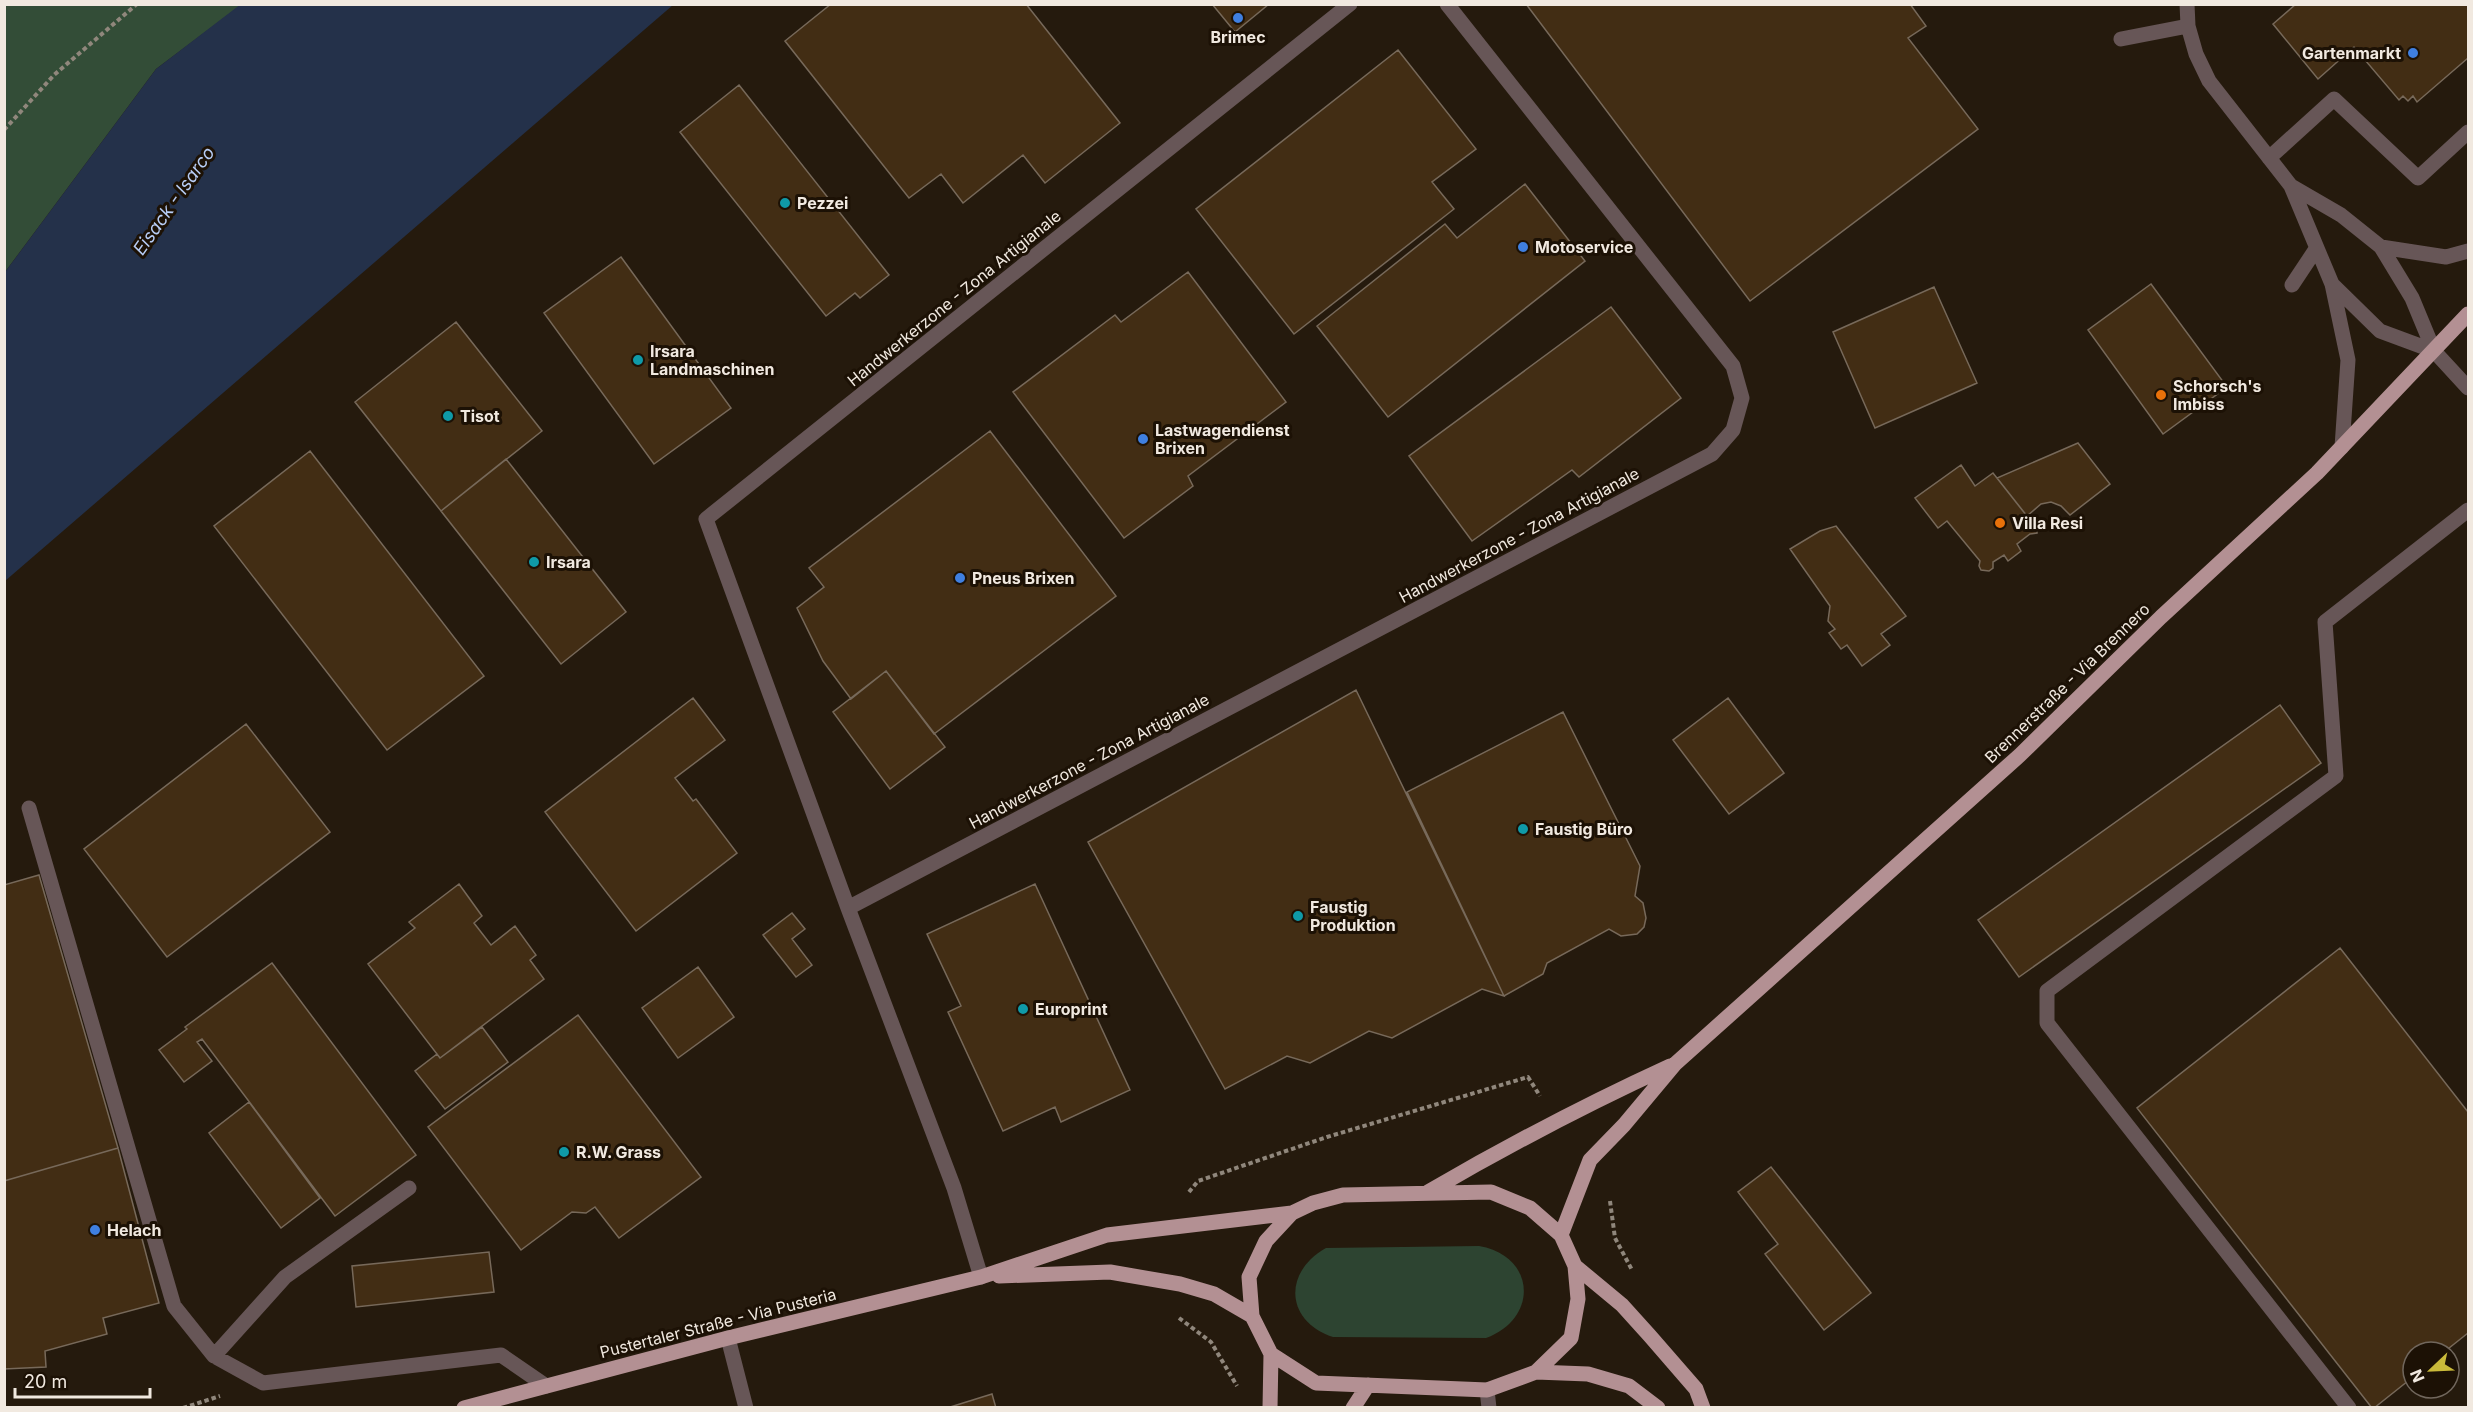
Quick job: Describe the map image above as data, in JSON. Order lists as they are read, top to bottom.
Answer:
{
  "streets": {
    "main road": ["Brennerstraße - Via Brennero", "Pustertaler Straße - Via Pusteria"],
    "street": ["Handwerkerzone - Zona Artigianale"]
  },
  "crossings": [
    ["Handwerkerzone - Zona Artigianale", "Pustertaler Straße - Via Pusteria"],
    ["Brennerstraße - Via Brennero", "Pustertaler Straße - Via Pusteria"]
  ],
  "water": ["Eisack - Isarco"],
  "places": [
    "Brimec",
    "Gartenmarkt",
    "Pezzei",
    "Motoservice",
    "Irsara Landmaschinen",
    "Schorsch's Imbiss",
    "Tisot",
    "Lastwagendienst Brixen",
    "Villa Resi",
    "Irsara",
    "Pneus Brixen",
    "Faustig Büro",
    "Faustig Produktion",
    "Europrint",
    "R.W. Grass",
    "Helach"
  ],
  "scale_bar": "20 m",
  "north": "bottom left"
}
